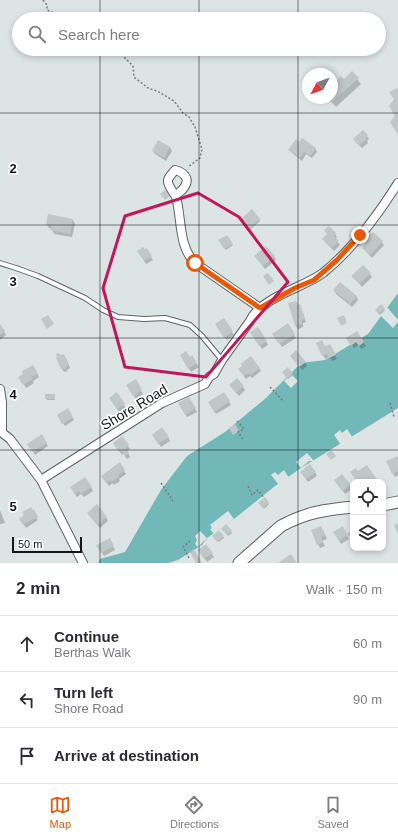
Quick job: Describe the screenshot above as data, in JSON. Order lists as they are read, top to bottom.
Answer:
{
  "streets": {
    "street": ["Shore Road"]
  },
  "scale_bar": "50 m",
  "north": "bottom left",
  "page": {
    "search": "Search here",
    "scale": "50 m",
    "heading": ["2 min", "Walk · 150 m"],
    "list": [
      ["Continue", "Berthas Walk", "60 m"],
      ["Turn left", "Shore Road", "90 m"],
      "Arrive at destination"
    ],
    "nav": ["Map", "Directions", "Saved"]
  },
  "grid": {
    "rows": [
      "2",
      "3",
      "4",
      "5"
    ]
  }
}
